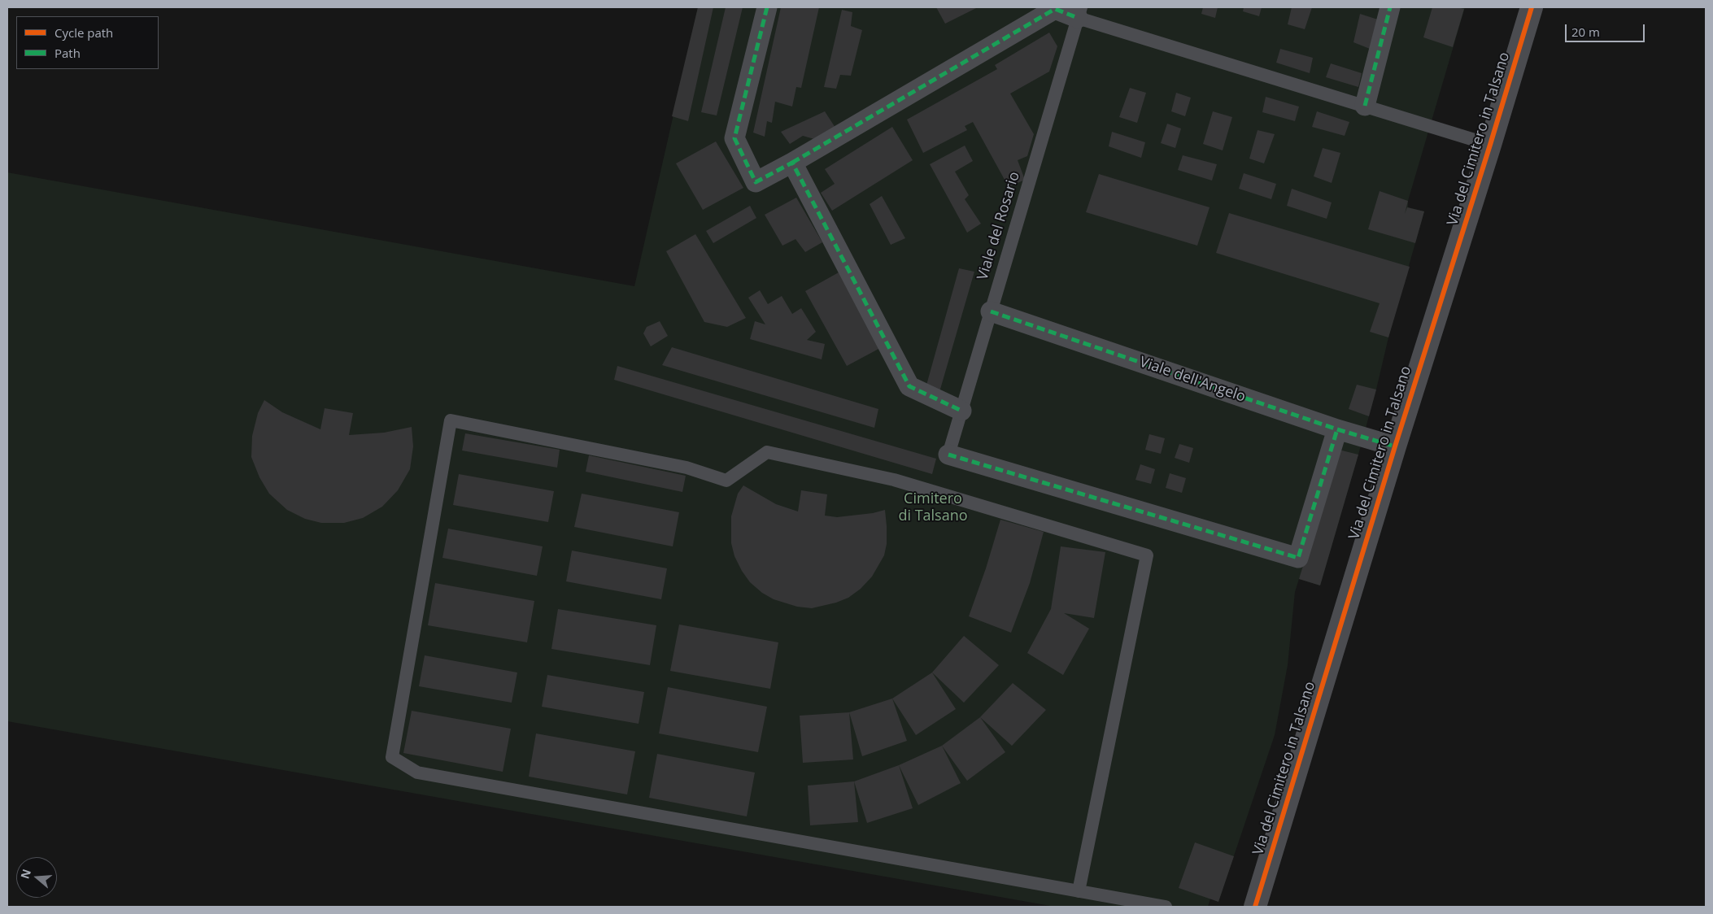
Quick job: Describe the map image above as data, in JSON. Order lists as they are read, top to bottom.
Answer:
{
  "streets": {
    "street": ["Via del Cimitero in Talsano", "Viale dell'Angelo"],
    "lane": ["Viale del Rosario"]
  },
  "crossings": [
    ["Via del Cimitero in Talsano", "Viale del Rosario"],
    ["Via del Cimitero in Talsano", "Viale dell'Angelo"],
    ["Viale del Rosario", "Viale dell'Angelo"]
  ],
  "parks": ["Cimitero di Talsano"],
  "legend": ["Cycle path", "Path"],
  "scale_bar": "20 m",
  "north": "left"
}
